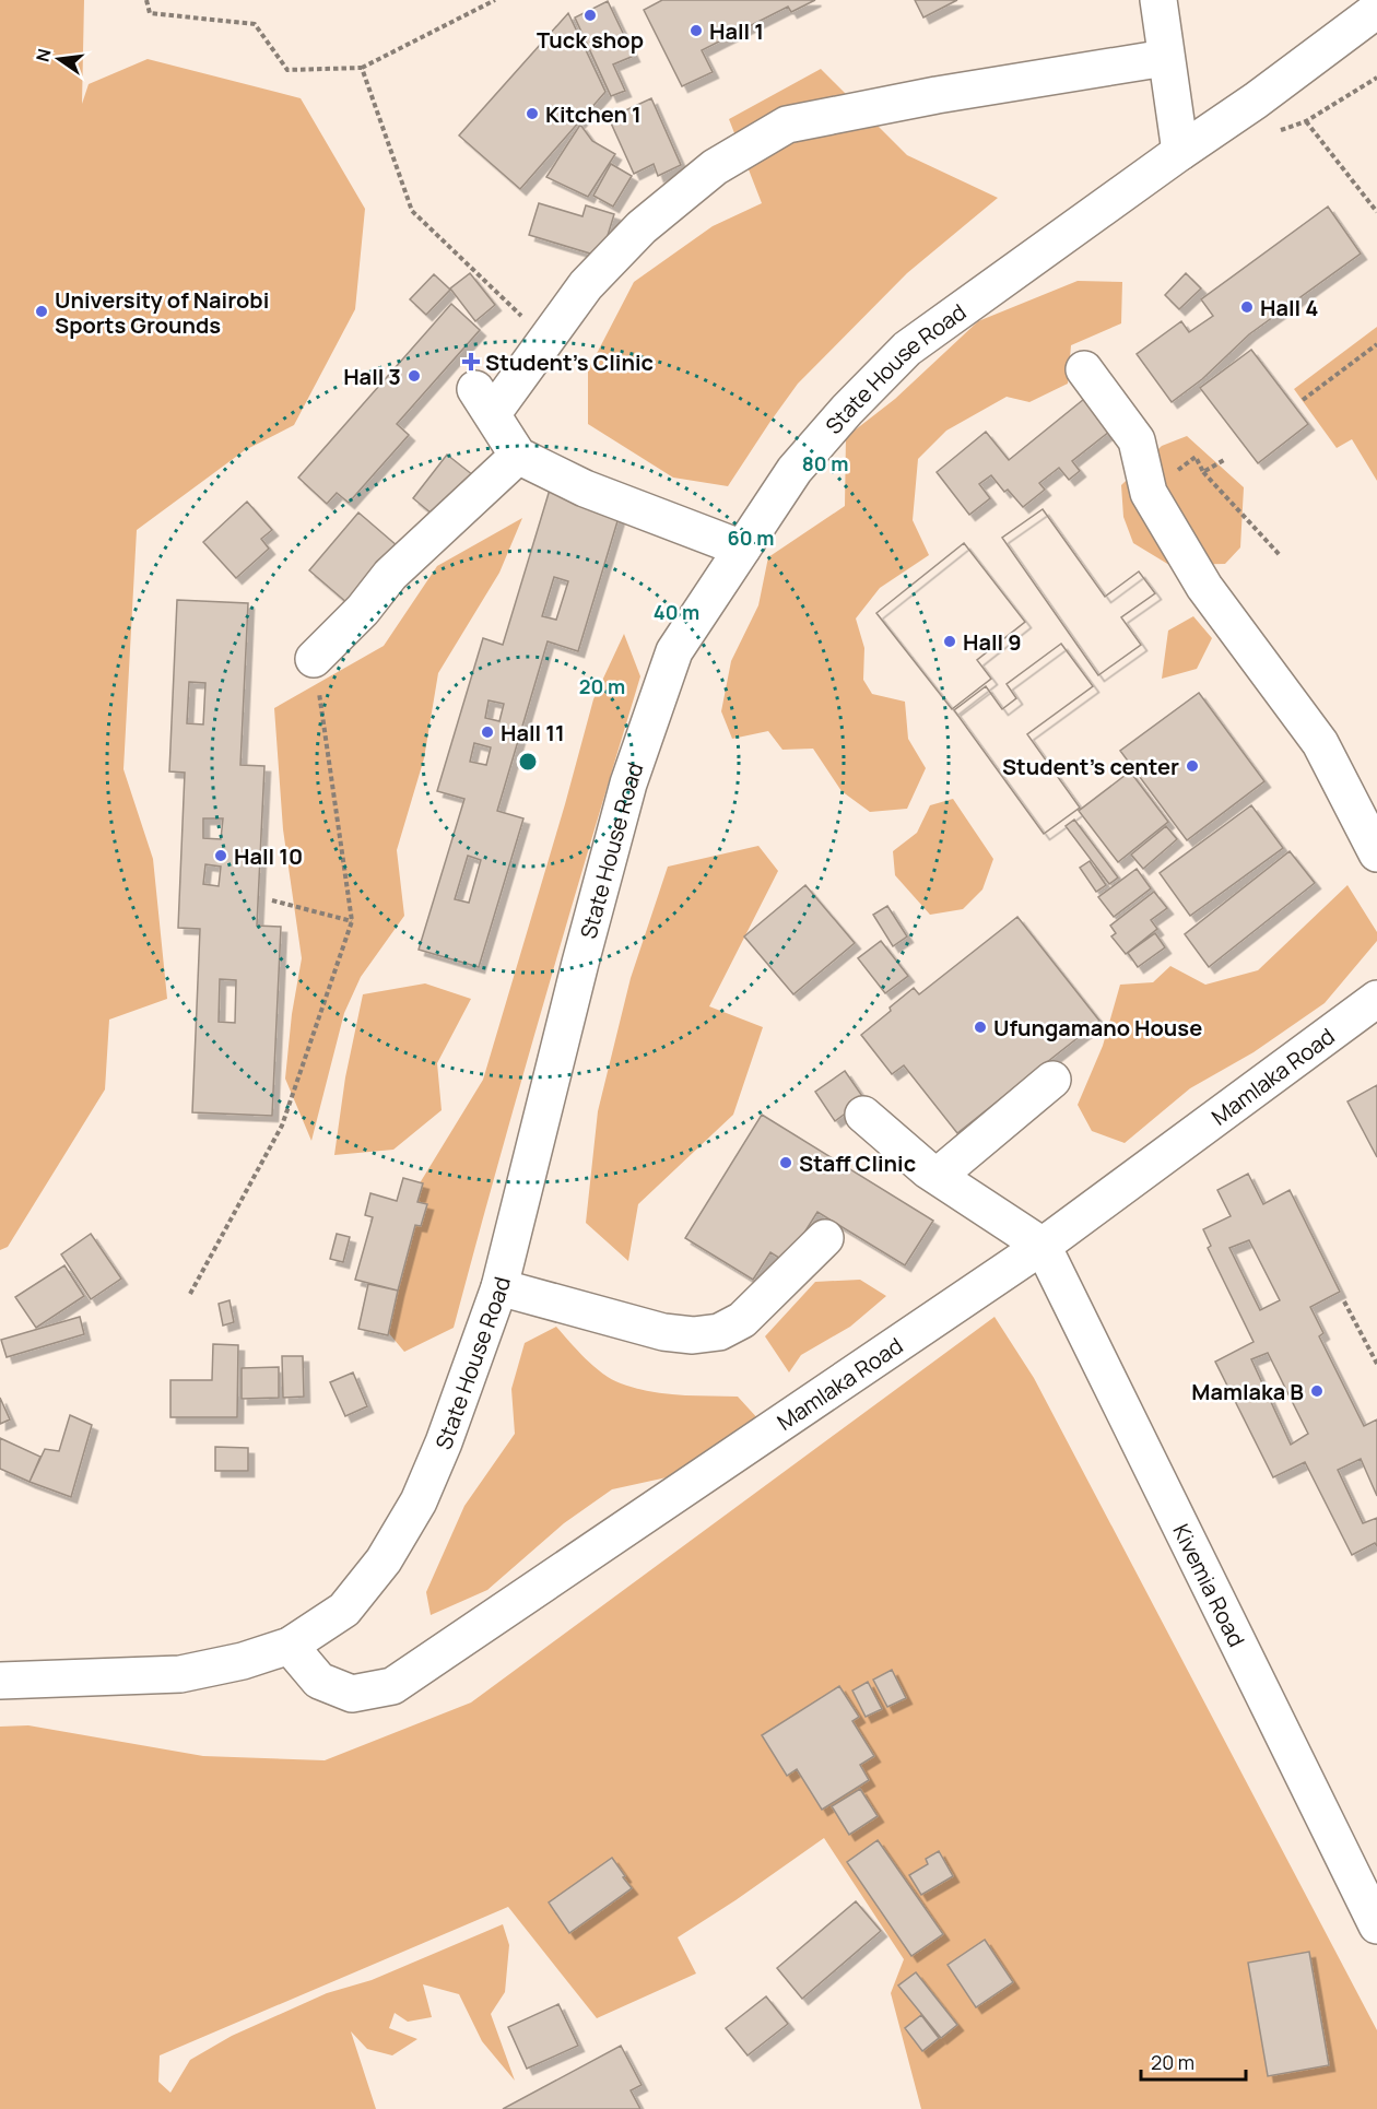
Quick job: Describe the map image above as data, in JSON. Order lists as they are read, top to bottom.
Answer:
{
  "streets": {
    "street": ["State House Road", "Mamlaka Road", "Kivemia Road"]
  },
  "crossings": [
    ["State House Road", "Mamlaka Road"],
    ["Mamlaka Road", "Kivemia Road"]
  ],
  "places": {
    "other": [
      "Tuck shop",
      "Hall 1",
      "Kitchen 1",
      "Hall 4",
      "University of Nairobi Sports Grounds",
      "Hall 3",
      "Hall 9",
      "Hall 11",
      "Student's center",
      "Hall 10",
      "Ufungamano House",
      "Staff Clinic",
      "Mamlaka B"
    ],
    "health": ["Student's Clinic"]
  },
  "scale_bar": "20 m",
  "north": "left",
  "rings": [
    "80 m",
    "60 m",
    "40 m",
    "20 m"
  ]
}
